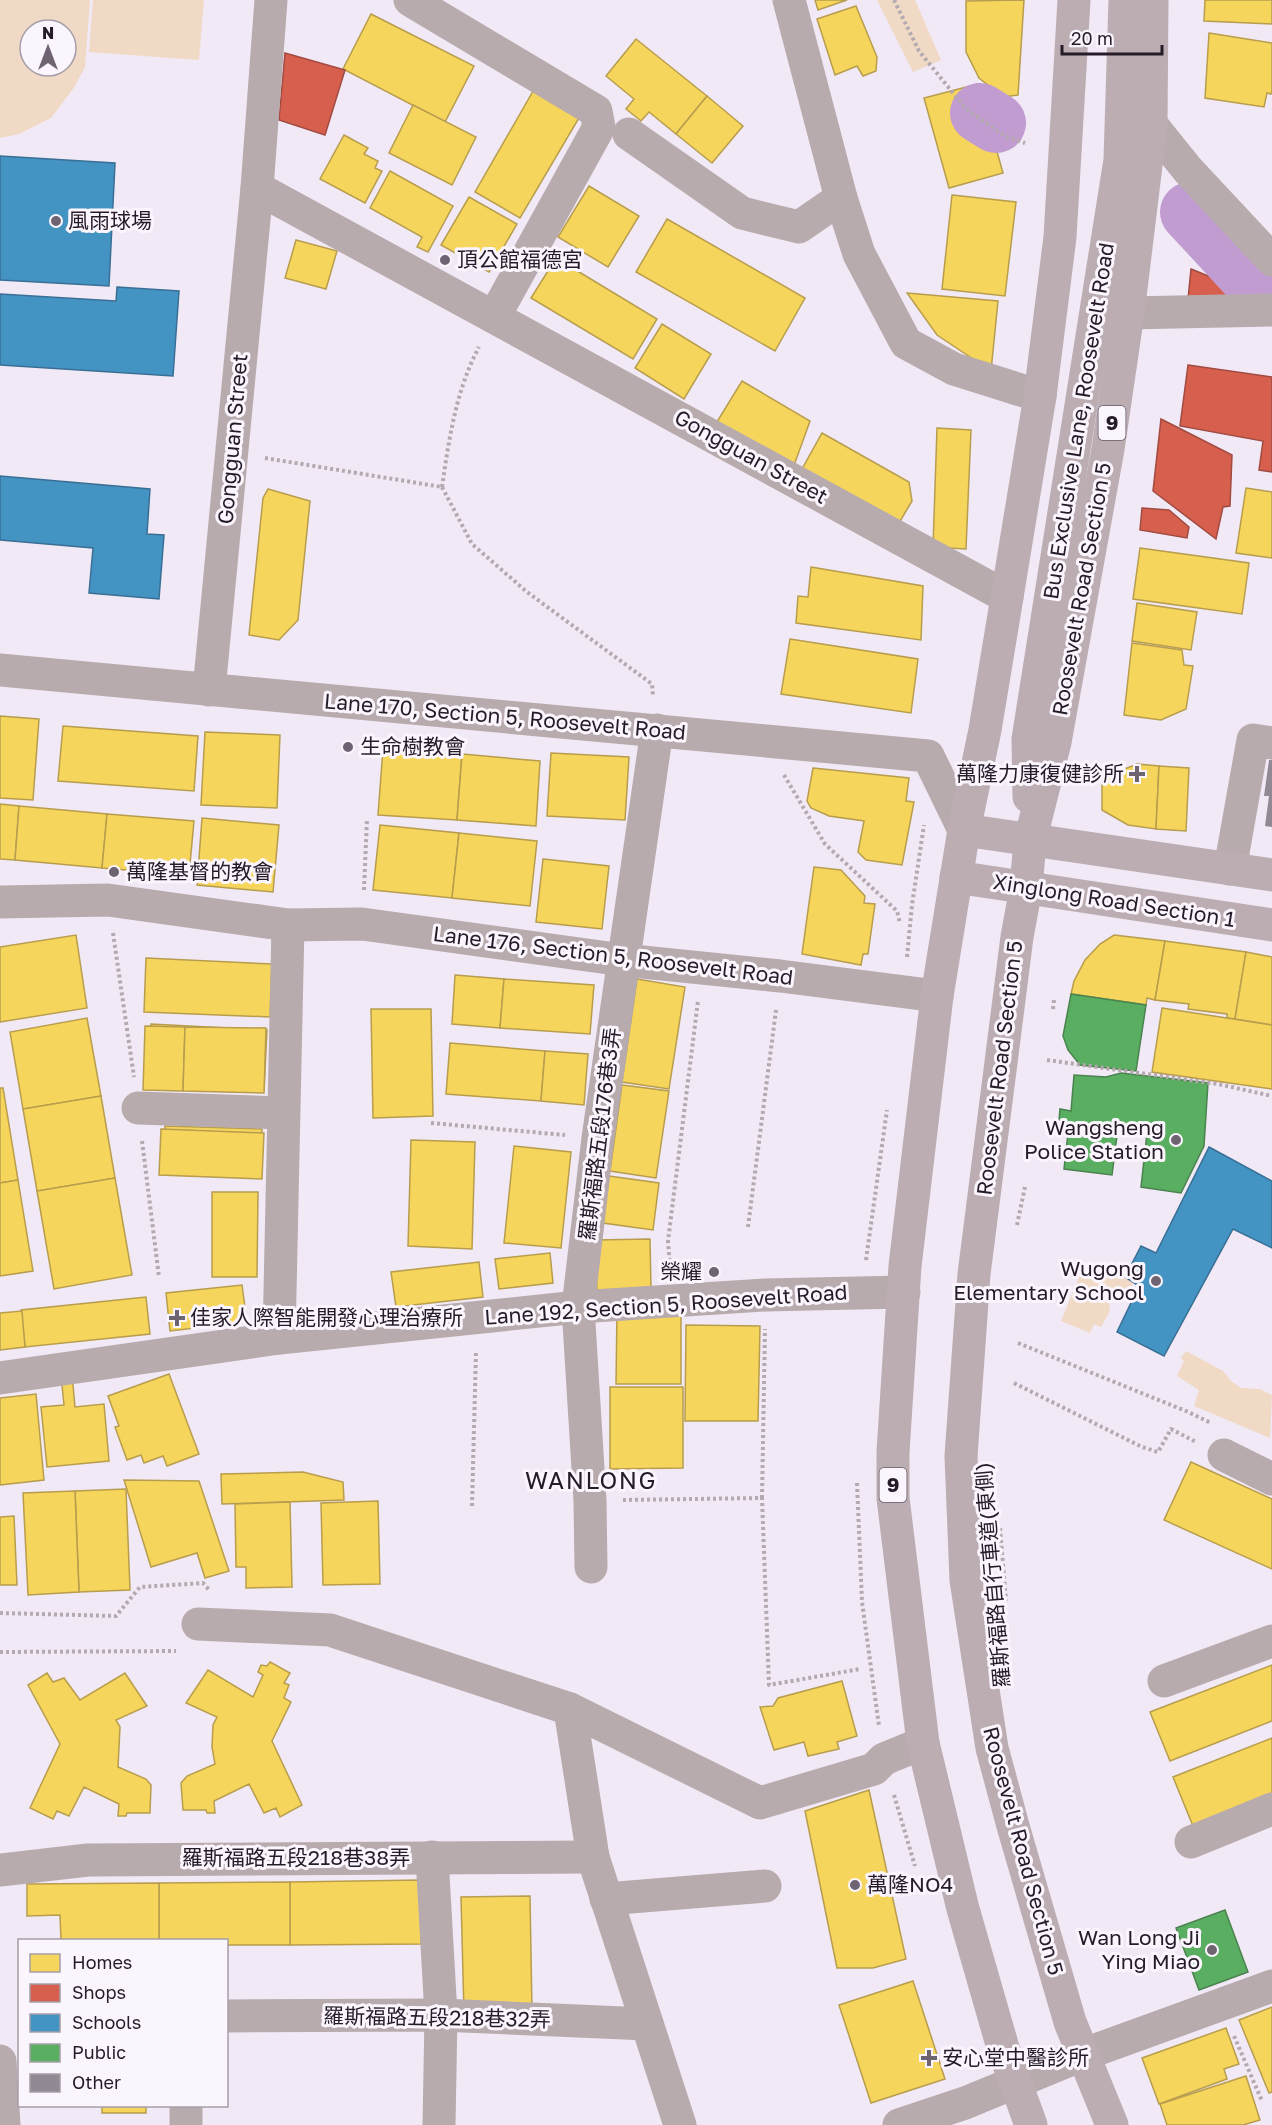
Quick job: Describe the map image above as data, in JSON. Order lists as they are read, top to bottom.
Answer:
{
  "streets": {
    "main road": [
      "Bus Exclusive Lane, Roosevelt Road",
      "9",
      "Roosevelt Road Section 5",
      "Xinglong Road Section 1"
    ],
    "street": [
      "Gongguan Street",
      "Lane 170, Section 5, Roosevelt Road",
      "Lane 176, Section 5, Roosevelt Road",
      "羅斯福路五段176巷3弄",
      "Lane 192, Section 5, Roosevelt Road",
      "羅斯福路五段218巷38弄",
      "羅斯福路五段218巷32弄"
    ],
    "path": ["羅斯福路自行車道(東側)"]
  },
  "crossings": [
    ["Bus Exclusive Lane, Roosevelt Road", "Roosevelt Road Section 5"],
    ["9", "Gongguan Street"],
    ["9", "Lane 170, Section 5, Roosevelt Road"],
    ["9", "Xinglong Road Section 1"],
    ["9", "Lane 176, Section 5, Roosevelt Road"],
    ["9", "Lane 192, Section 5, Roosevelt Road"],
    ["Gongguan Street", "Lane 170, Section 5, Roosevelt Road"],
    ["Roosevelt Road Section 5", "Xinglong Road Section 1"],
    ["Lane 170, Section 5, Roosevelt Road", "羅斯福路五段176巷3弄"],
    ["Lane 176, Section 5, Roosevelt Road", "羅斯福路五段176巷3弄"],
    ["羅斯福路五段176巷3弄", "Lane 192, Section 5, Roosevelt Road"]
  ],
  "districts": ["WANLONG"],
  "places": {
    "other": [
      "風雨球場",
      "頂公館福德宮",
      "生命樹教會",
      "萬隆基督的教會",
      "Wangsheng Police Station",
      "榮耀",
      "Wugong Elementary School",
      "萬隆NO4",
      "Wan Long Ji Ying Miao"
    ],
    "health": ["萬隆力康復健診所", "佳家人際智能開發心理治療所", "安心堂中醫診所"]
  },
  "legend": [
    "Homes",
    "Shops",
    "Schools",
    "Public",
    "Other"
  ],
  "scale_bar": "20 m",
  "north": "top"
}
